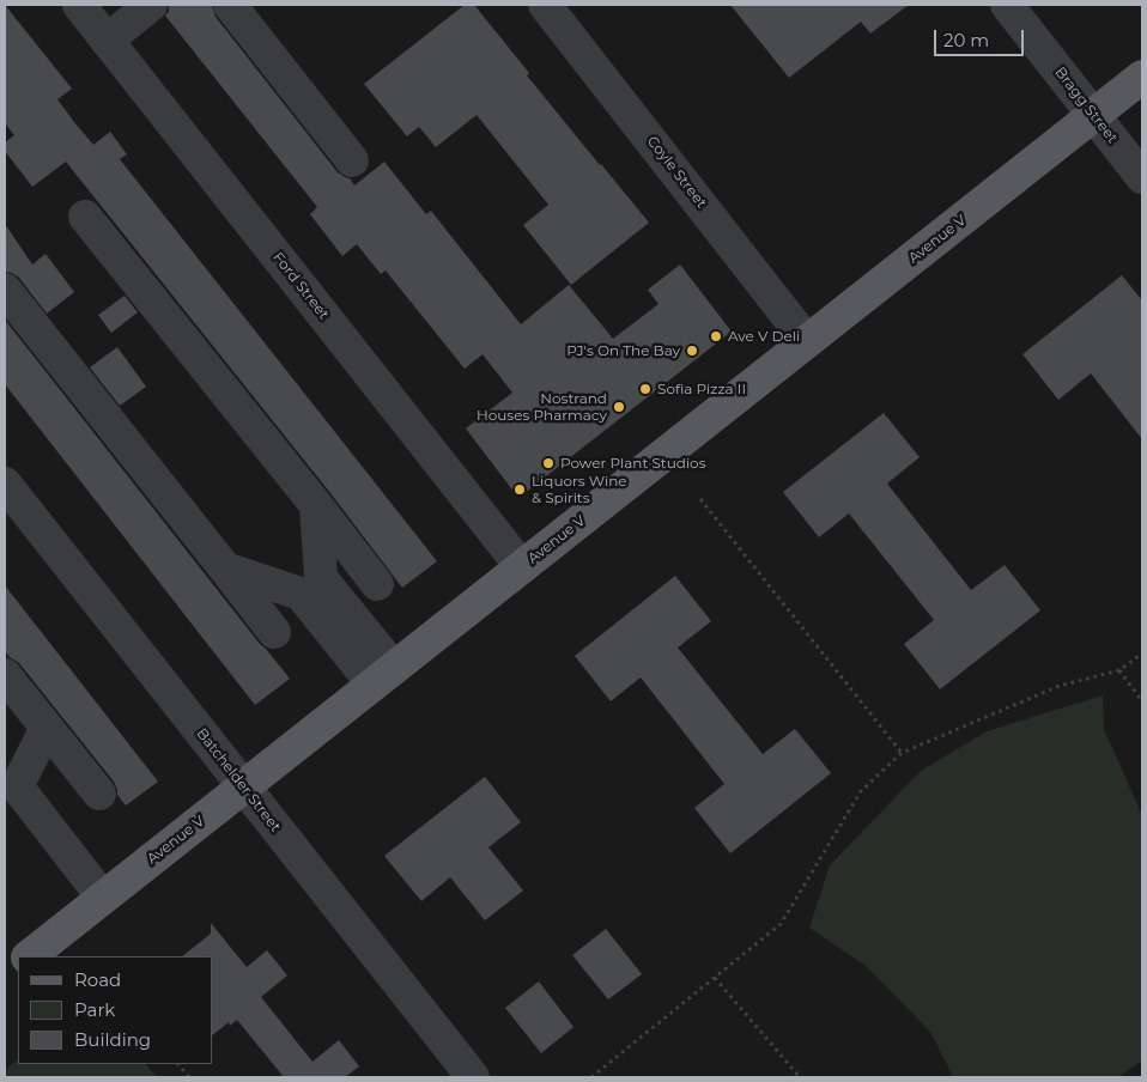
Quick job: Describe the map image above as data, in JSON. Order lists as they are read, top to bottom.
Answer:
{
  "streets": {
    "main road": ["Avenue V"],
    "street": [
      "Bragg Street",
      "Coyle Street",
      "Ford Street",
      "Batchelder Street"
    ]
  },
  "crossings": [
    ["Bragg Street", "Avenue V"],
    ["Coyle Street", "Avenue V"],
    ["Avenue V", "Ford Street"],
    ["Avenue V", "Batchelder Street"]
  ],
  "places": [
    "Ave V Deli",
    "PJ's On The Bay",
    "Sofia Pizza II",
    "Nostrand Houses Pharmacy",
    "Power Plant Studios",
    "Liquors Wine & Spirits"
  ],
  "legend": ["Road", "Park", "Building"],
  "scale_bar": "20 m"
}
